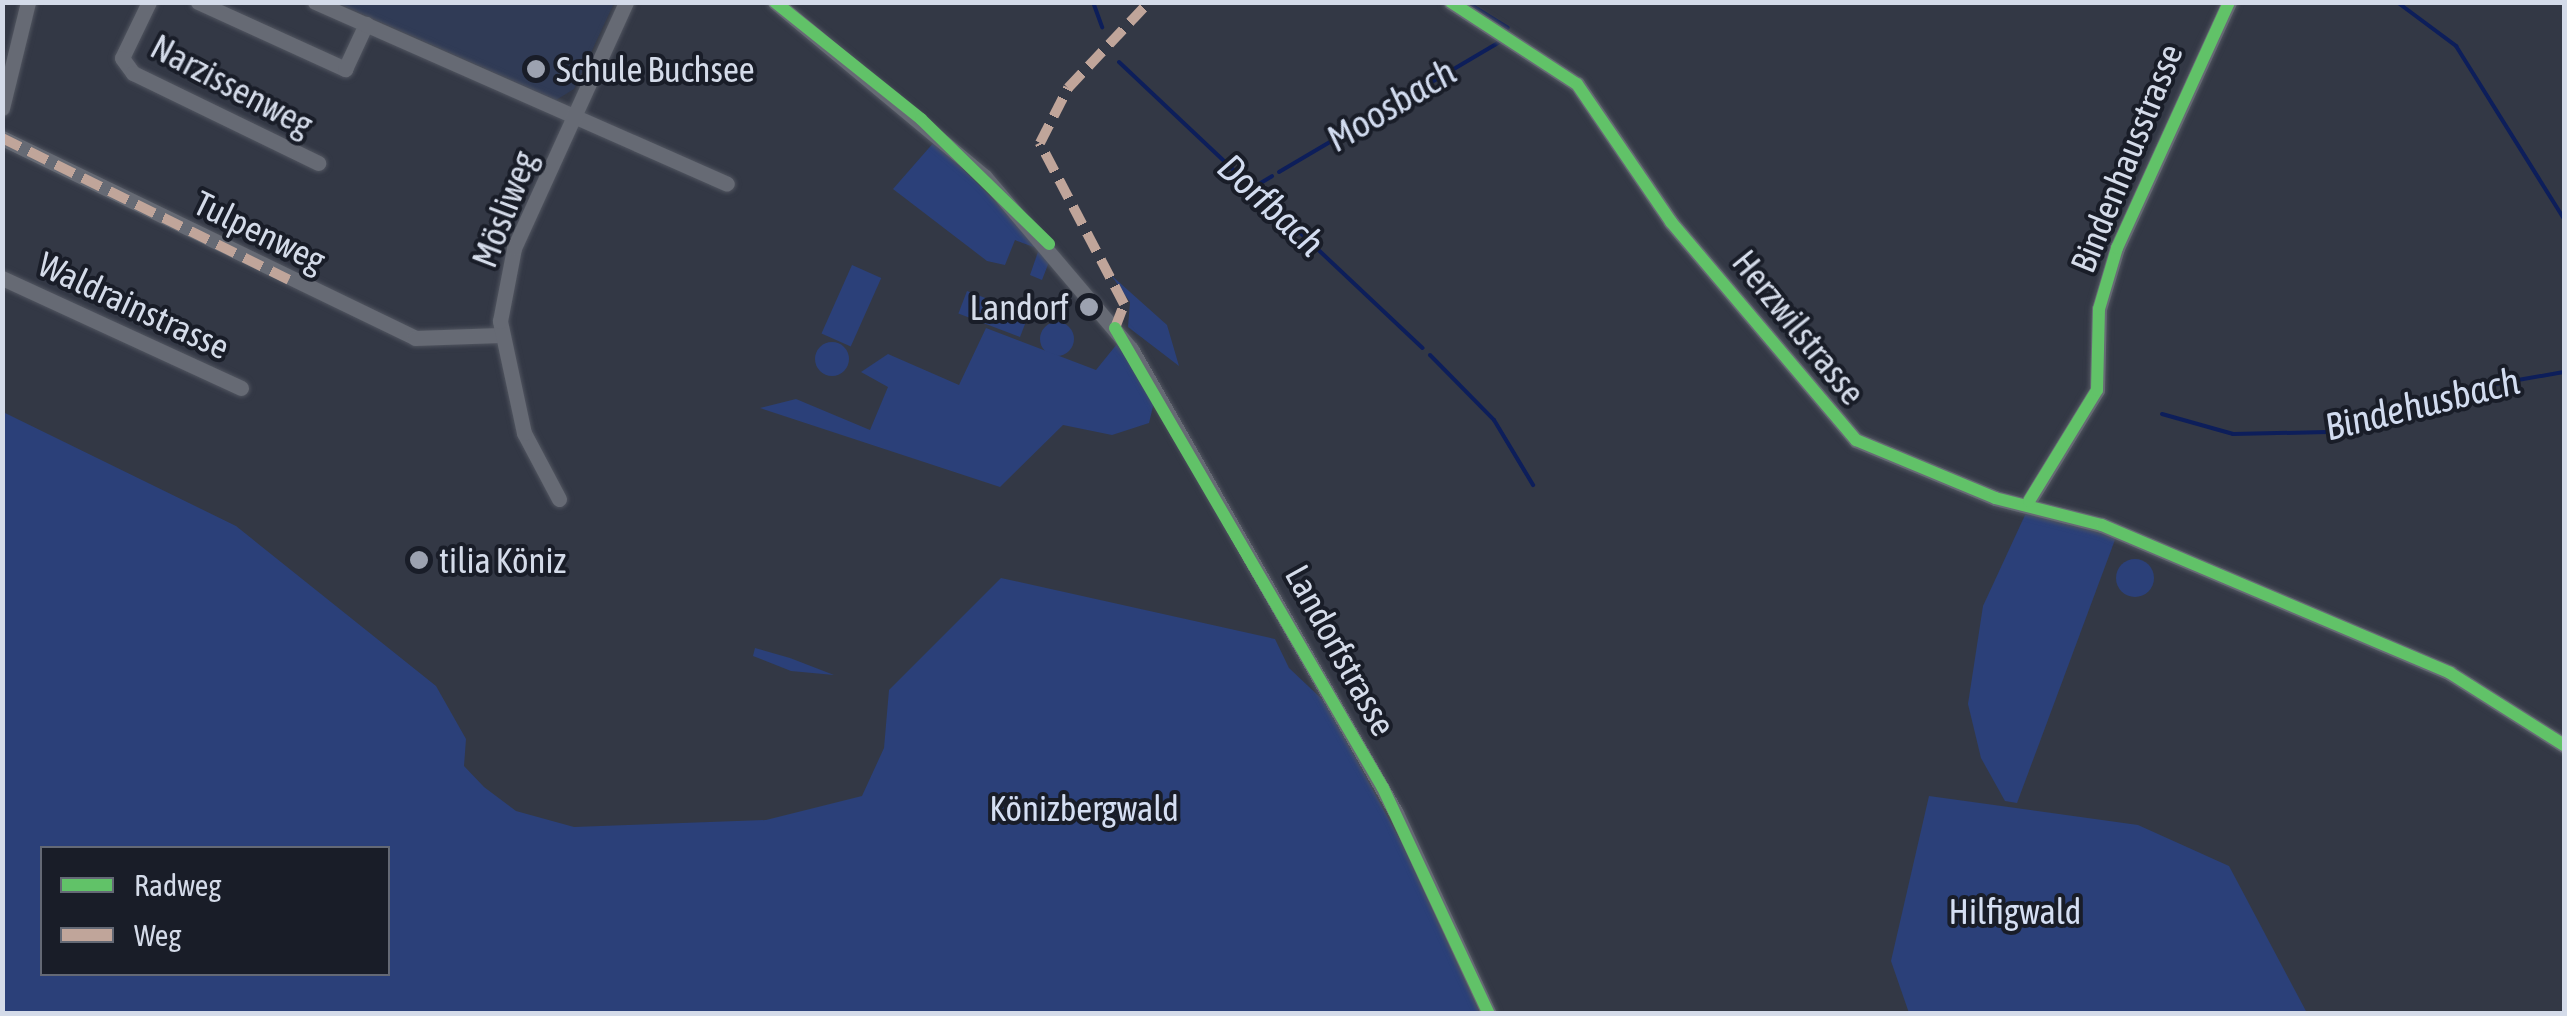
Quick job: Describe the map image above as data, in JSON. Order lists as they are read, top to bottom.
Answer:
{
  "streets": {
    "street": [
      "Narzissenweg",
      "Bindenhausstrasse",
      "Mösliweg",
      "Tulpenweg",
      "Waldrainstrasse",
      "Herzwilstrasse",
      "Landorfstrasse"
    ]
  },
  "crossings": [
    ["Bindenhausstrasse", "Herzwilstrasse"],
    ["Mösliweg", "Tulpenweg"]
  ],
  "water": ["Moosbach", "Dorfbach", "Bindehusbach"],
  "parks": ["Könizbergwald", "Hilfigwald"],
  "places": ["Schule Buchsee", "Landorf", "tilia Köniz"],
  "legend": ["Radweg", "Weg"]
}
